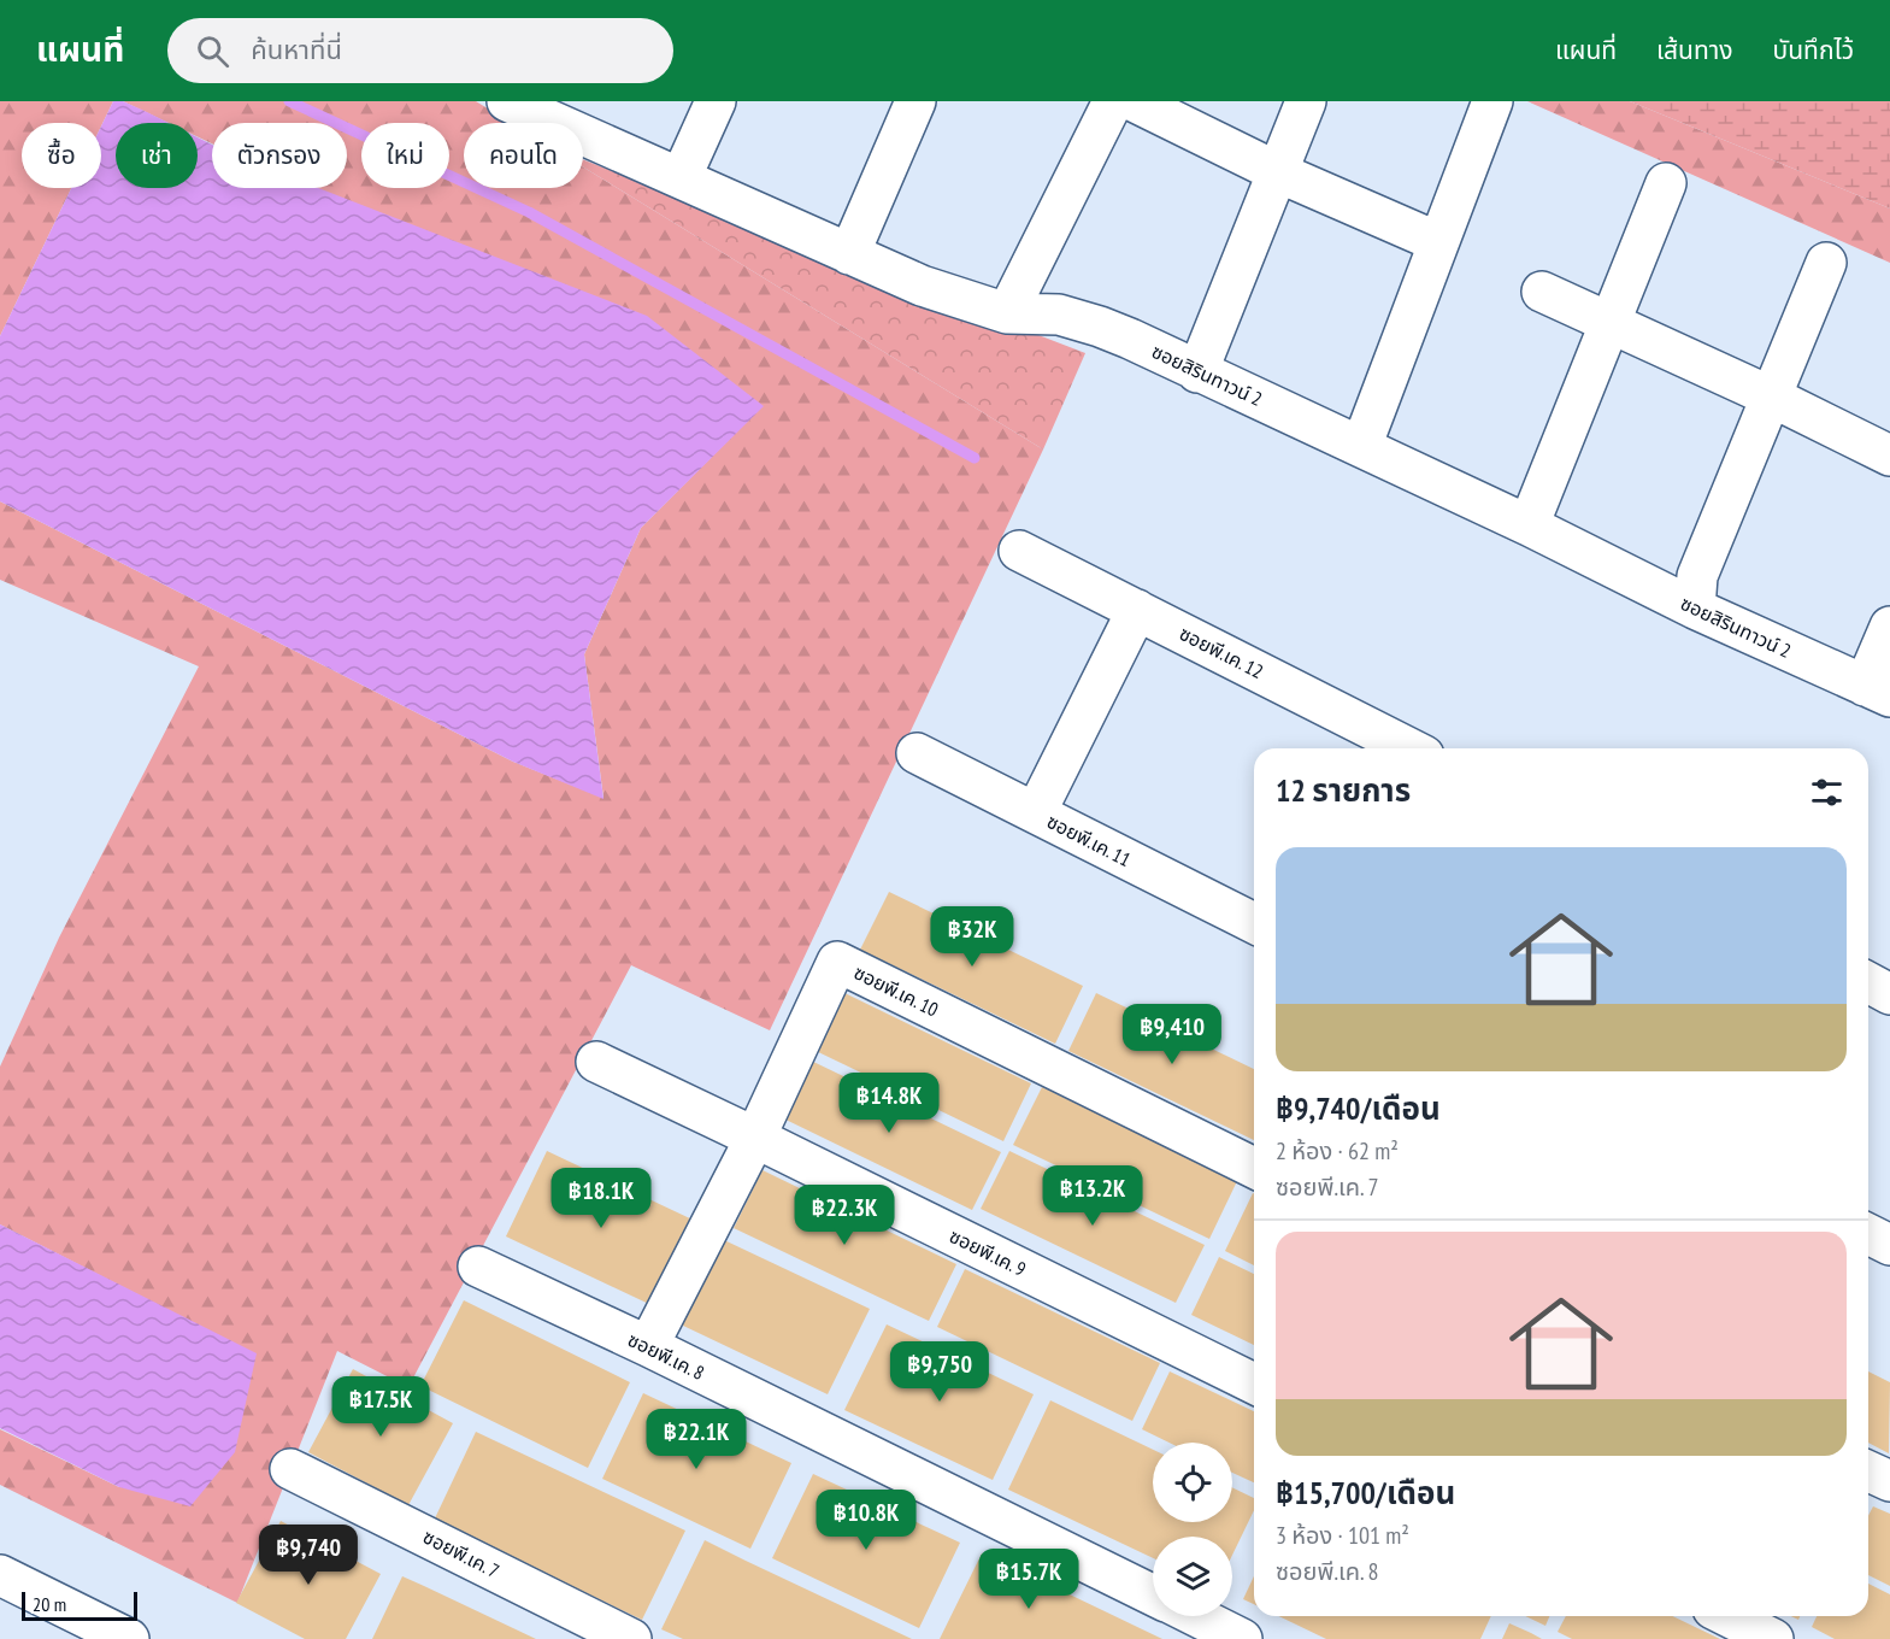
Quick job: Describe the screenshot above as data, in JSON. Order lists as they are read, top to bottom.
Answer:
{
  "streets": {
    "street": [
      "ซอยสิรินทาวน์ 2",
      "ซอยพี.เค. 12",
      "ซอยพี.เค. 11",
      "ซอยพี.เค. 10",
      "ซอยพี.เค. 9",
      "ซอยพี.เค. 8",
      "ซอยพี.เค. 7"
    ]
  },
  "crossings": [
    ["ซอยพี.เค. 10", "ซอยพี.เค. 9"],
    ["ซอยพี.เค. 10", "ซอยพี.เค. 8"]
  ],
  "scale_bar": "20 m",
  "page": {
    "header": "แผนที่",
    "search": "ค้นหาที่นี่",
    "nav": ["แผนที่", "เส้นทาง", "บันทึกไว้"],
    "chip": [
      "ซื้อ",
      "เช่า",
      "ตัวกรอง",
      "ใหม่",
      "คอนโด"
    ],
    "heading": "12 รายการ",
    "list": [
      {
        "name": "฿9,740/เดือน",
        "note": "2 ห้อง · 62 m² · ซอยพี.เค. 7"
      },
      {
        "name": "฿15,700/เดือน",
        "note": "3 ห้อง · 101 m² · ซอยพี.เค. 8"
      }
    ],
    "price": [
      "฿32K",
      "฿9,410",
      "฿14.8K",
      "฿13.2K",
      "฿18.1K",
      "฿22.3K",
      "฿9,750",
      "฿17.5K",
      "฿22.1K",
      "฿10.8K",
      "฿9,740",
      "฿15.7K"
    ],
    "scale": "20 m"
  }
}
